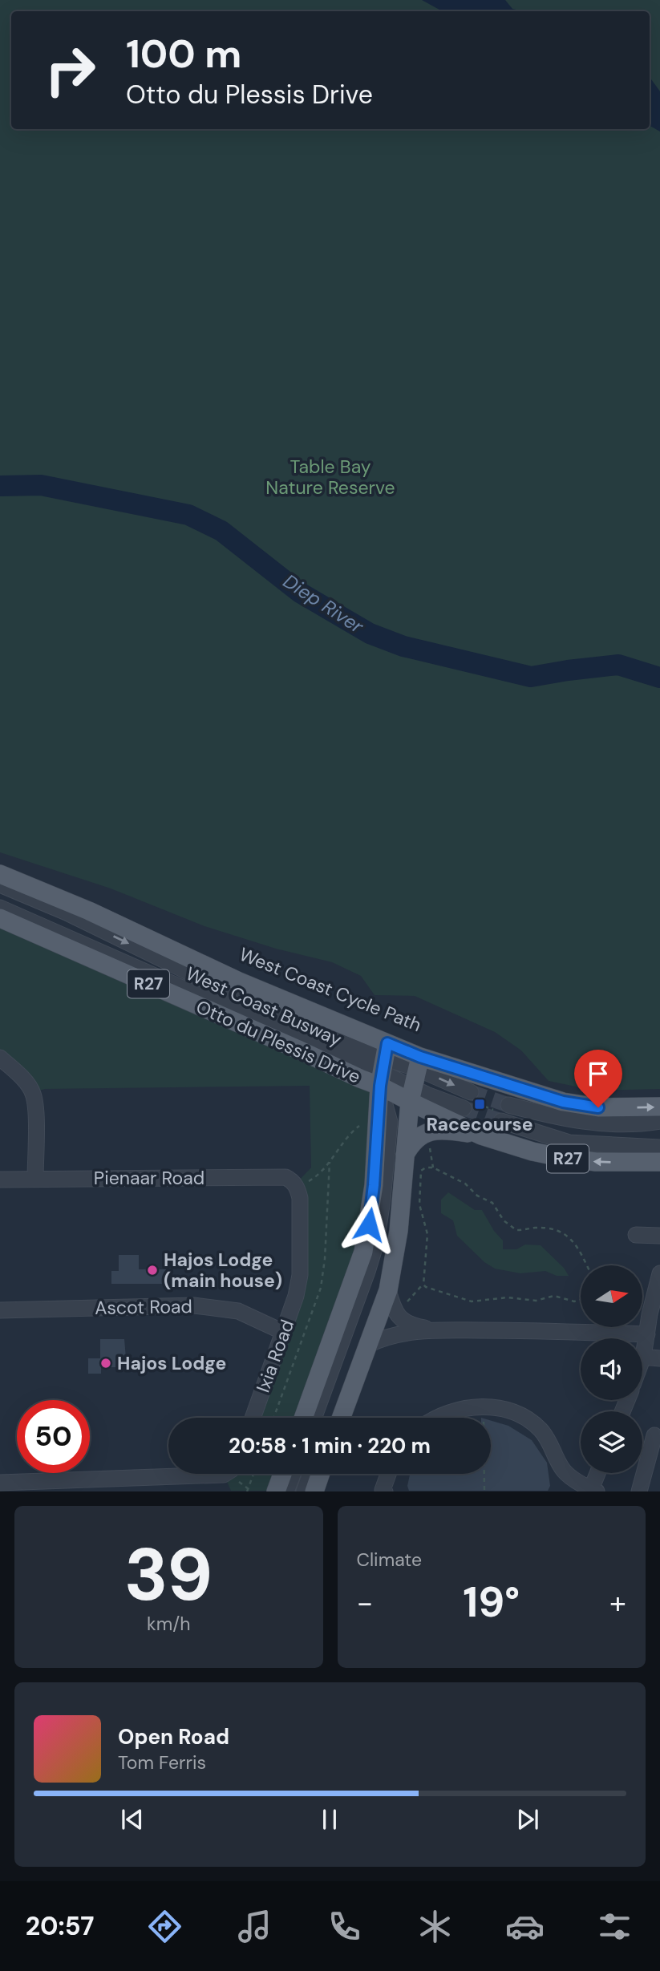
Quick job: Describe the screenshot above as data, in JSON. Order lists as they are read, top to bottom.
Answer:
{
  "streets": {
    "main road": ["R27", "Otto du Plessis Drive"],
    "street": [
      "West Coast Busway",
      "Pienaar Road",
      "Ascot Road",
      "Ixia Road"
    ]
  },
  "crossings": [
    ["West Coast Busway", "Otto du Plessis Drive"],
    ["Pienaar Road", "Ixia Road"],
    ["Ascot Road", "Ixia Road"]
  ],
  "water": ["Diep River"],
  "parks": ["Table Bay Nature Reserve"],
  "places": {
    "transit": ["Racecourse"],
    "other": ["Hajos Lodge (main house)", "Hajos Lodge"]
  },
  "north": "right",
  "page": {
    "turn": ["100 m", "Otto du Plessis Drive"],
    "limit": "50",
    "trip": "20:58 · 1 min · 220 m",
    "tile": [
      ["39", "km/h"],
      "Climate"
    ],
    "heat": ["−", "19°", "+"],
    "song": ["Open Road", "Tom Ferris"],
    "tabs": "20:57"
  }
}
